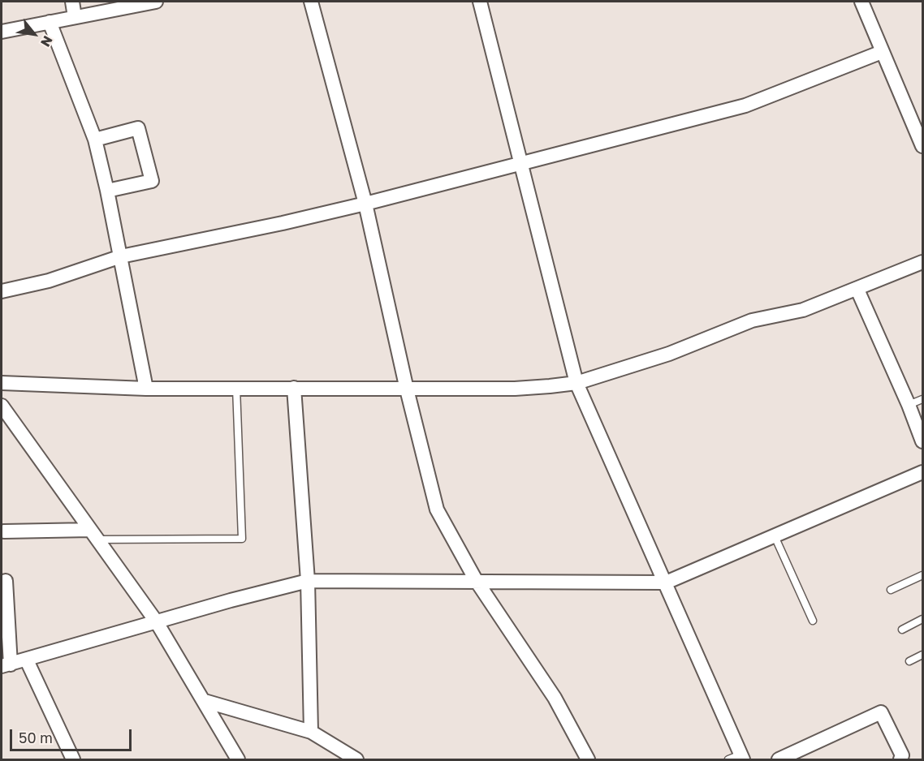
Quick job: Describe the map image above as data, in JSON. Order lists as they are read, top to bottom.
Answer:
{
  "scale_bar": "50 m",
  "north": "bottom right"
}
